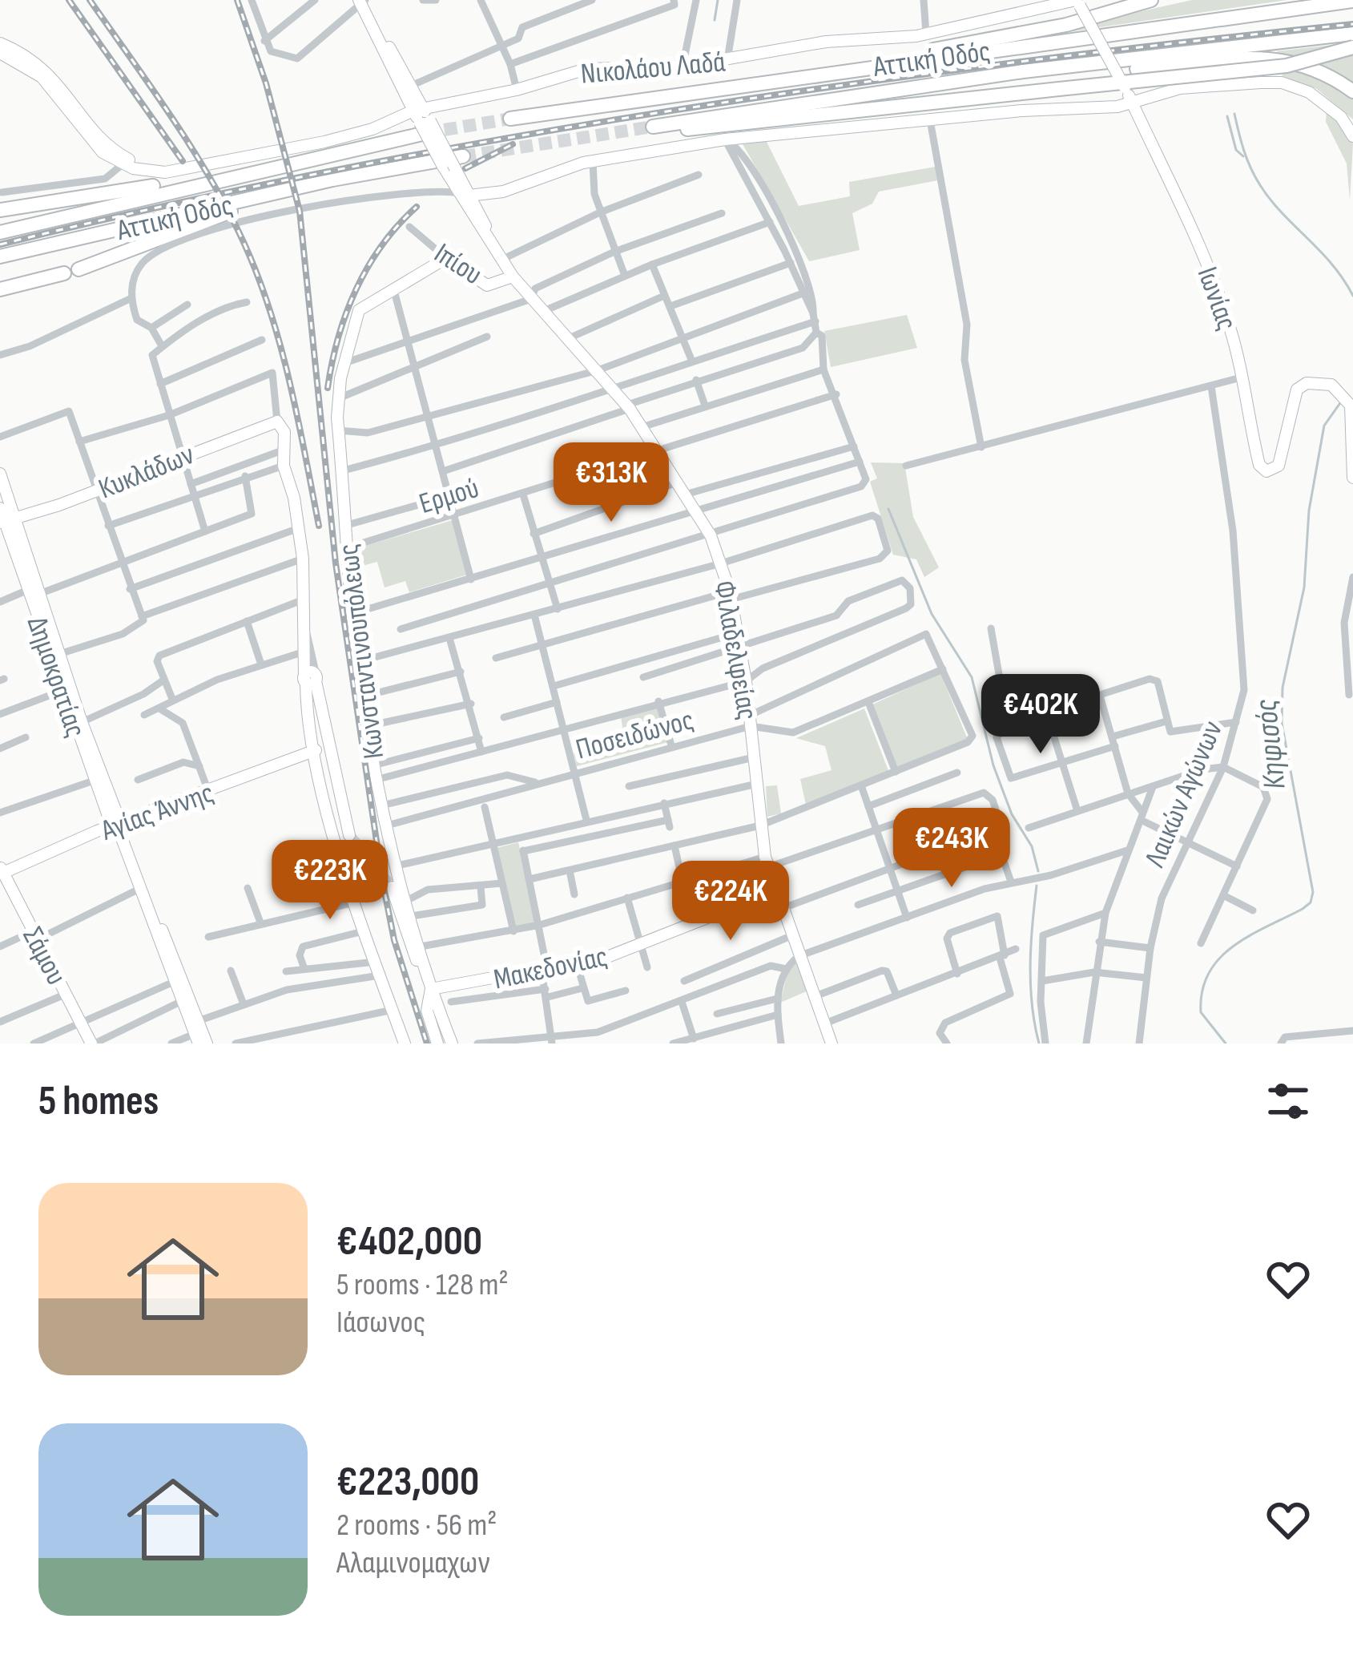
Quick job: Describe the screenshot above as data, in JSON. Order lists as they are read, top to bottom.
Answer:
{
  "streets": {
    "highway": ["Αττική Οδός"],
    "street": [
      "Νικολάου Λαδά",
      "Ιπίου",
      "Ιωνίας",
      "Κυκλάδων",
      "Ερμού",
      "Φιλαδελφείας",
      "Κωνσταντινουπόλεως",
      "Δημοκρατίας",
      "Ποσειδώνος",
      "Λαικών Αγώνων",
      "Αγίας Άννης",
      "Σάμου",
      "Μακεδονίας"
    ]
  },
  "crossings": [
    ["Αττική Οδός", "Φιλαδελφείας"],
    ["Νικολάου Λαδά", "Ιωνίας"],
    ["Νικολάου Λαδά", "Φιλαδελφείας"],
    ["Ιπίου", "Φιλαδελφείας"],
    ["Κυκλάδων", "Κωνσταντινουπόλεως"],
    ["Κυκλάδων", "Δημοκρατίας"],
    ["Ερμού", "Φιλαδελφείας"],
    ["Ερμού", "Κωνσταντινουπόλεως"],
    ["Φιλαδελφείας", "Ποσειδώνος"],
    ["Φιλαδελφείας", "Μακεδονίας"],
    ["Κωνσταντινουπόλεως", "Ποσειδώνος"],
    ["Κωνσταντινουπόλεως", "Αγίας Άννης"],
    ["Κωνσταντινουπόλεως", "Μακεδονίας"],
    ["Δημοκρατίας", "Αγίας Άννης"],
    ["Αγίας Άννης", "Σάμου"]
  ],
  "water": ["Κηφισός"],
  "page": {
    "price": [
      "€313K",
      "€402K",
      "€243K",
      "€223K",
      "€224K"
    ],
    "heading": "5 homes",
    "list": [
      {
        "name": "€402,000",
        "note": "5 rooms · 128 m² · Ιάσωνος"
      },
      {
        "name": "€223,000",
        "note": "2 rooms · 56 m² · Αλαμινομαχων"
      }
    ]
  }
}
